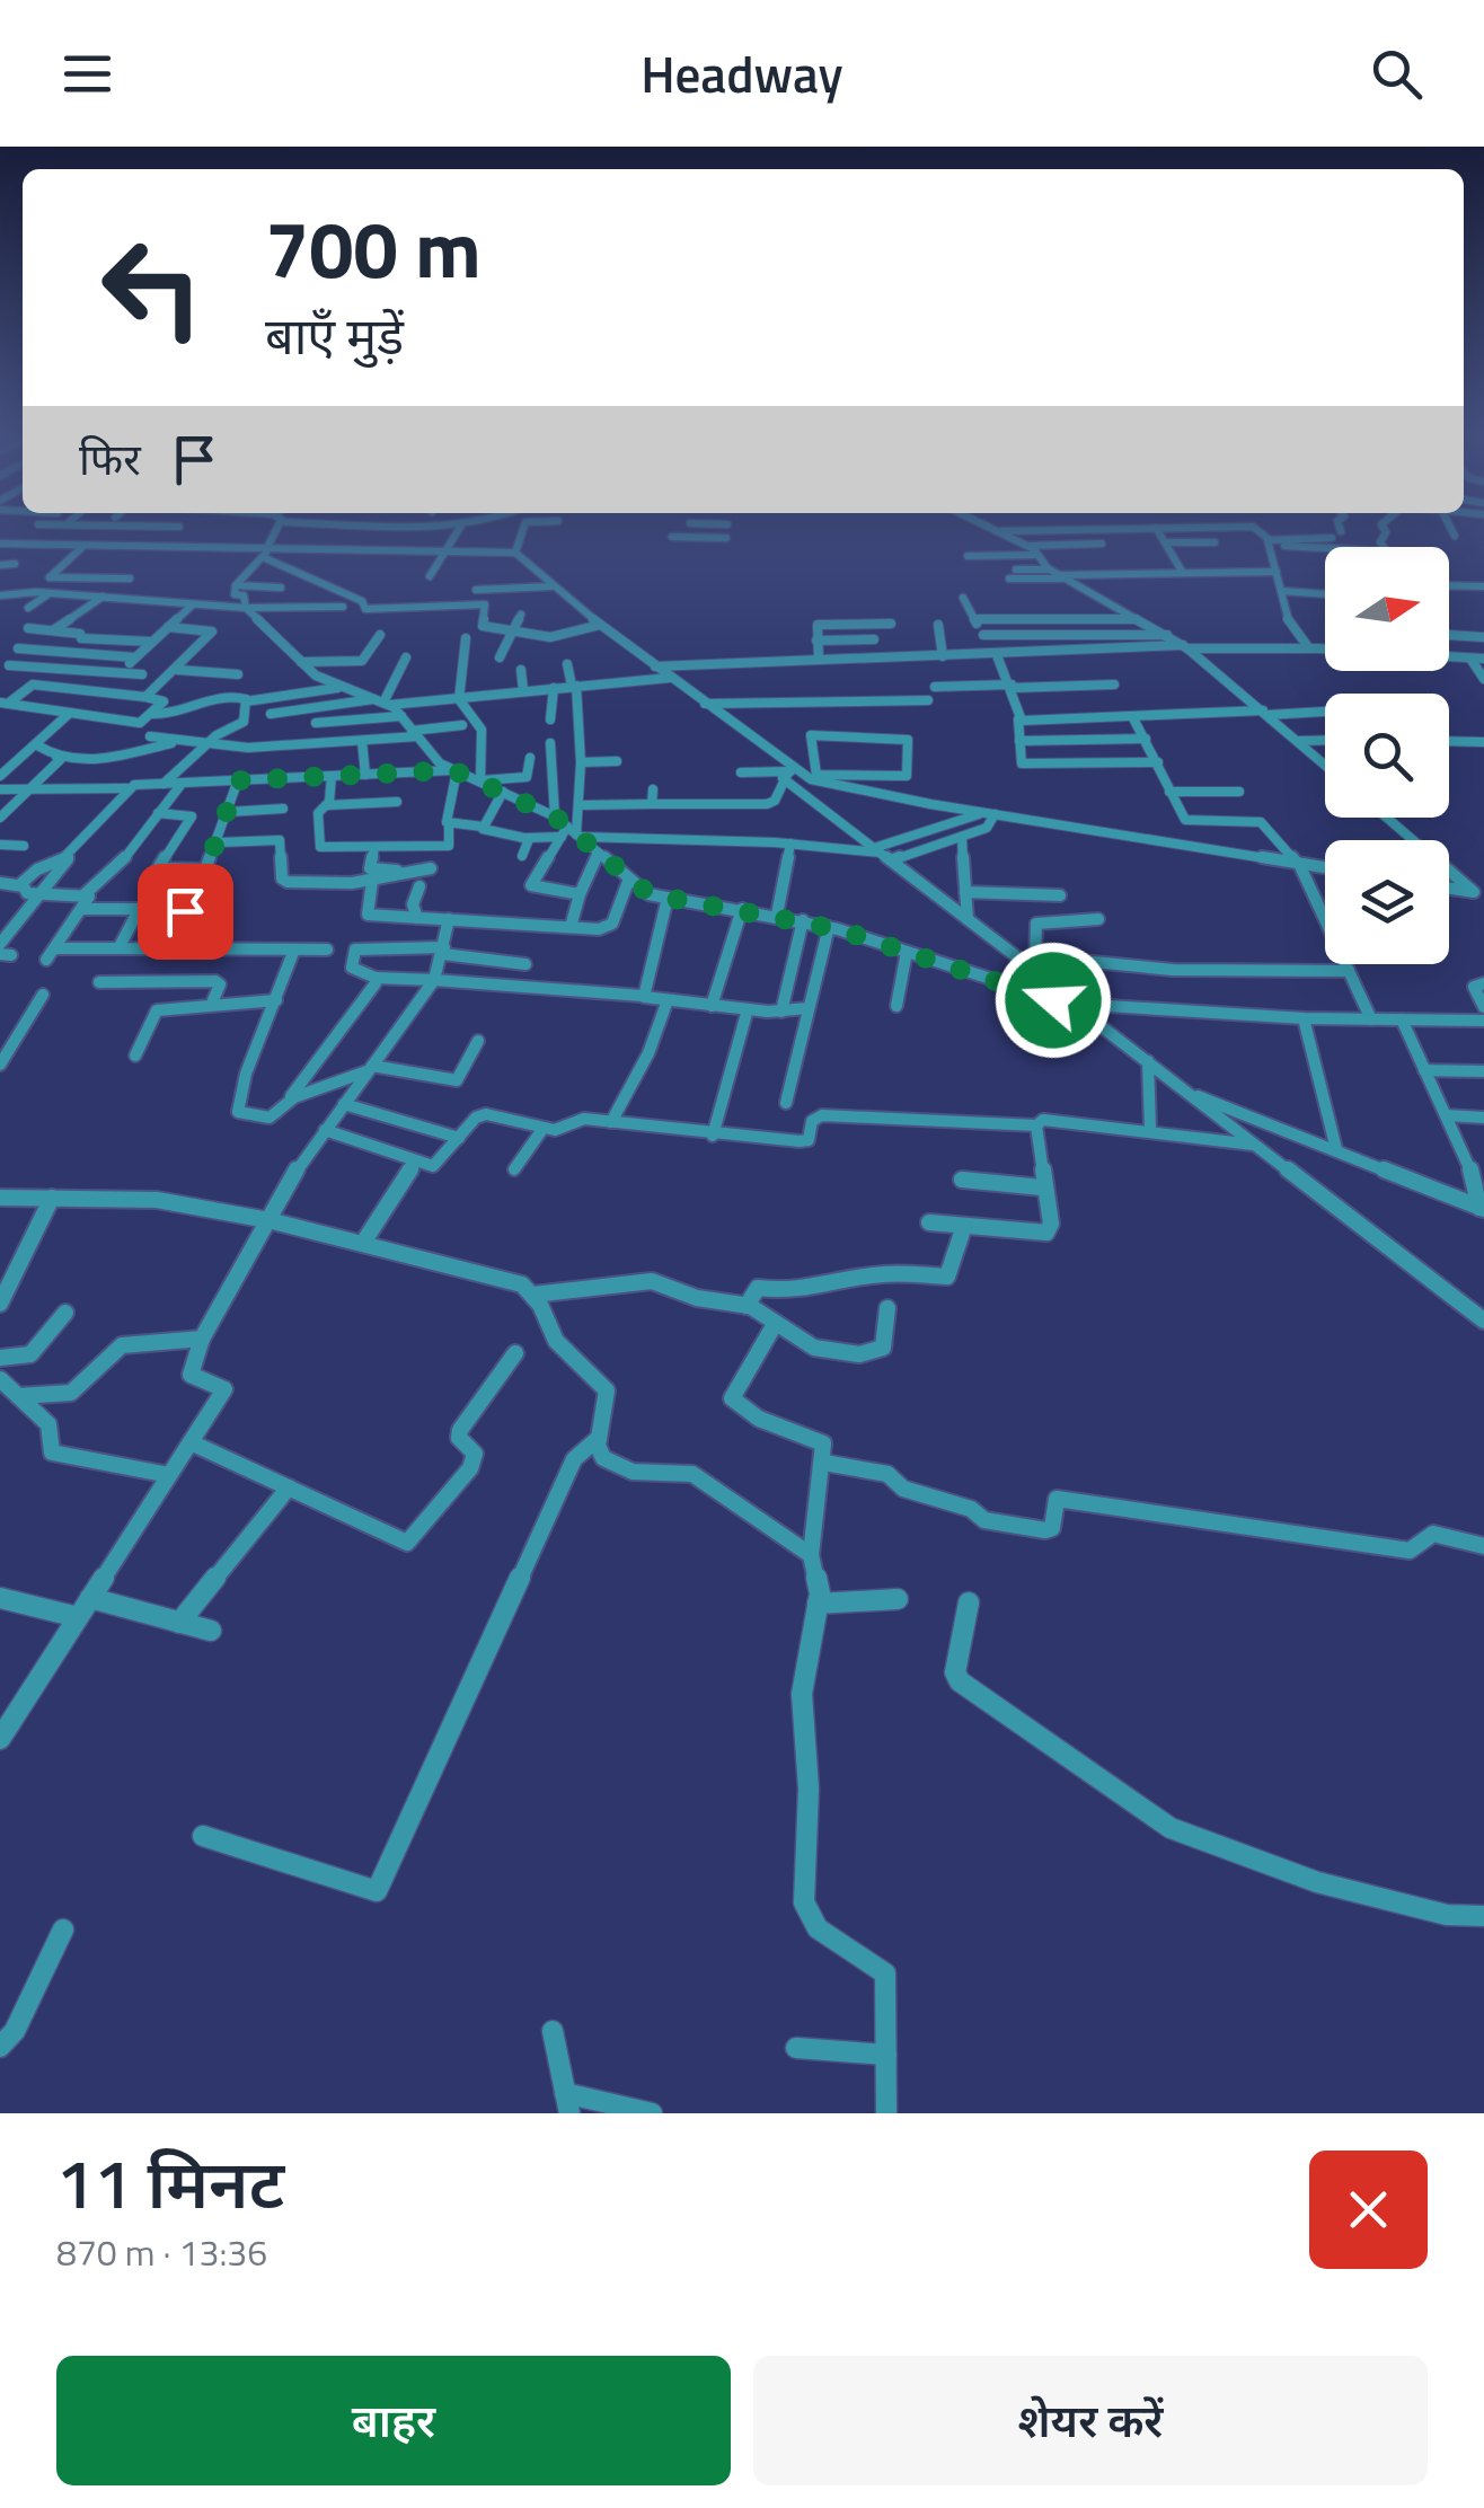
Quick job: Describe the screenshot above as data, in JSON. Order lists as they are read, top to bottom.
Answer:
{
  "north": "right",
  "page": {
    "header": "Headway",
    "turn": ["700 m", "बाएँ मुड़ें"],
    "then": "फिर",
    "heading": ["11 मिनट", "870 m · 13:36"],
    "buttons": ["बाहर", "शेयर करें"]
  }
}
